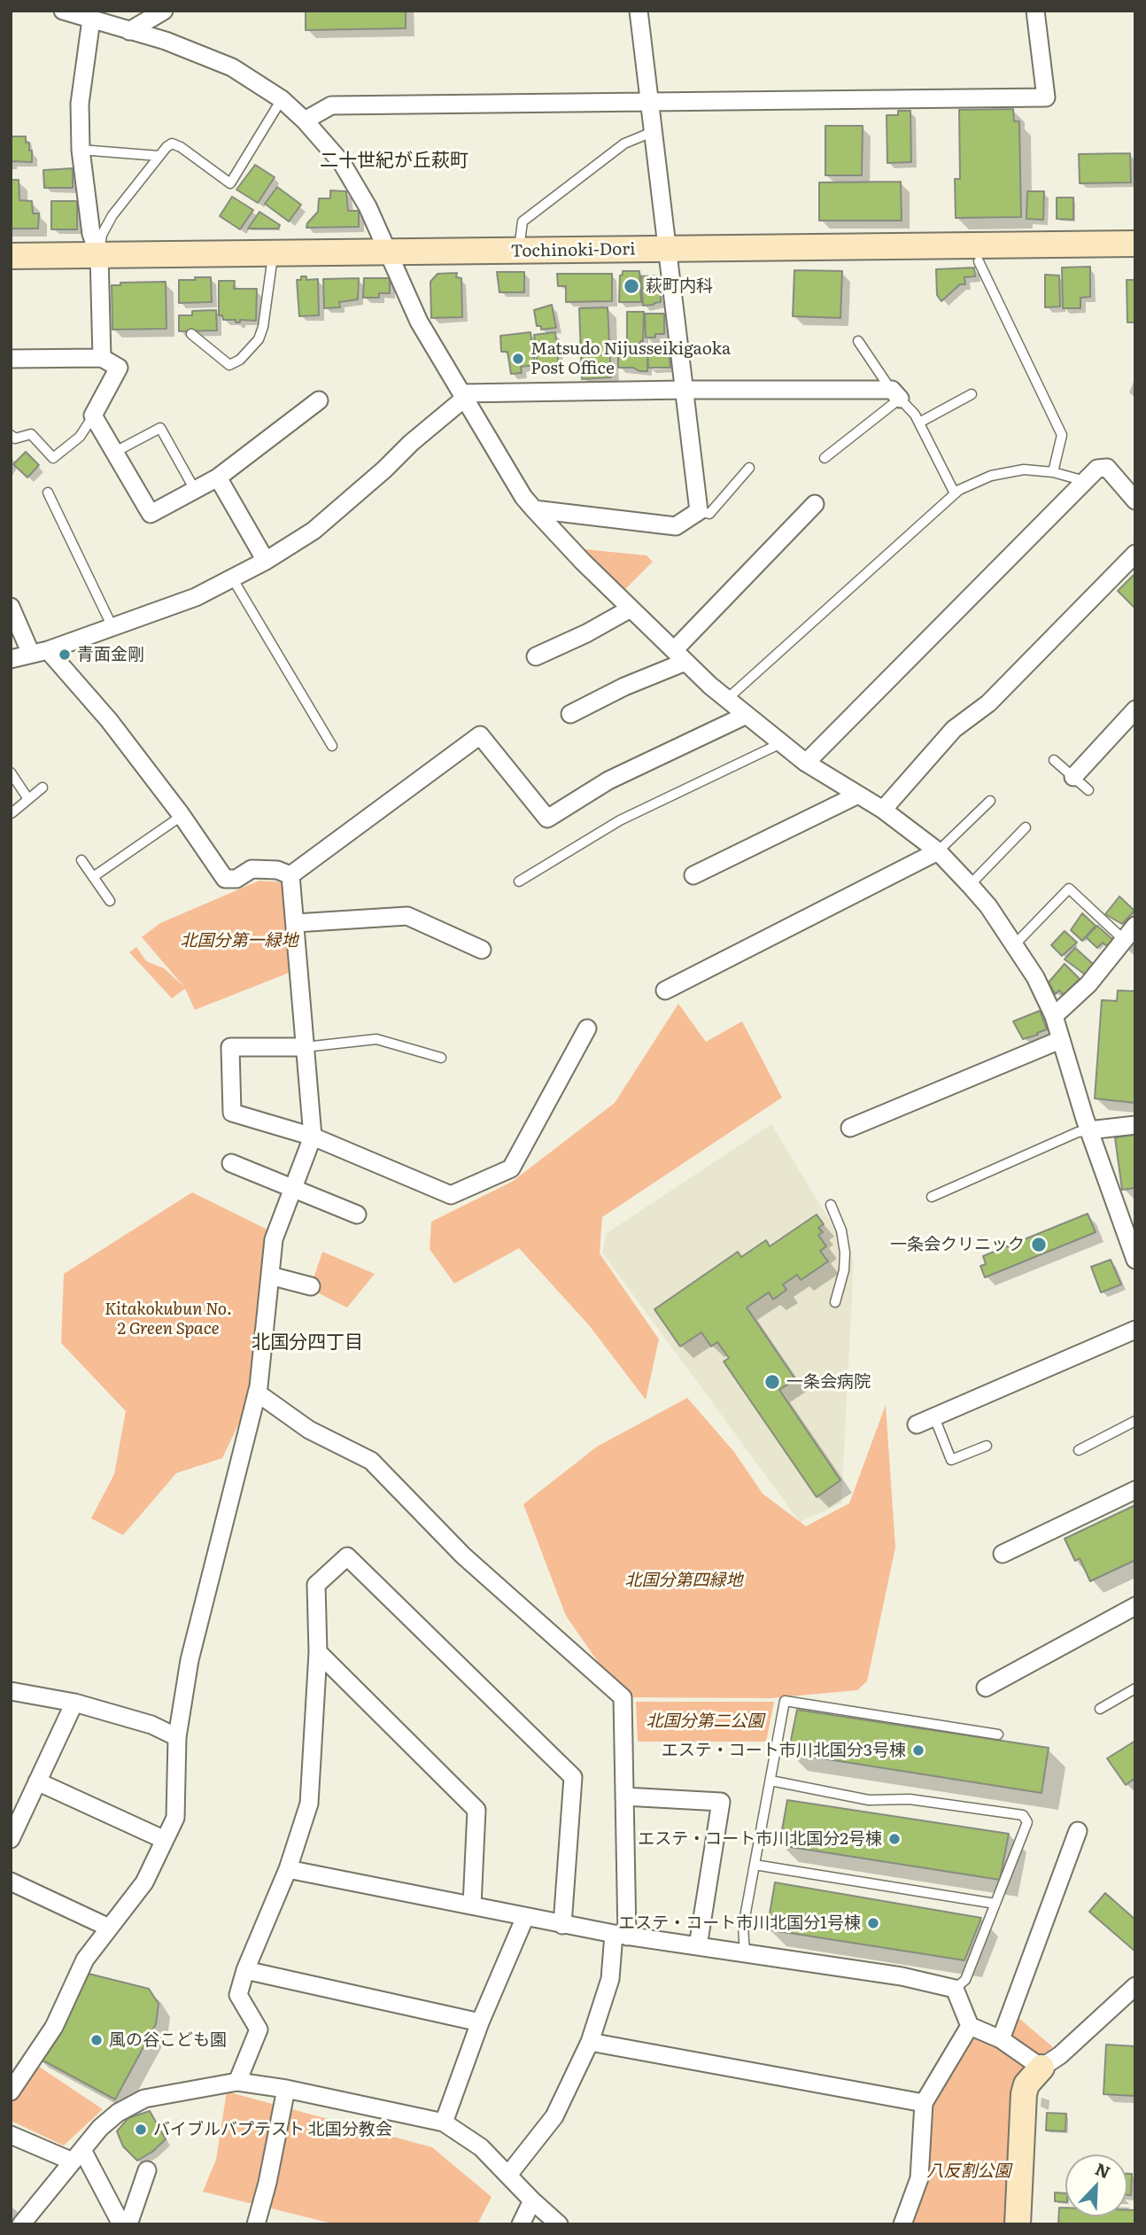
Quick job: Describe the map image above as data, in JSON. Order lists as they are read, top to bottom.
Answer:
{
  "streets": {
    "street": ["Tochinoki-Dori"]
  },
  "districts": ["二十世紀が丘萩町", "北国分四丁目"],
  "parks": [
    "北国分第一緑地",
    "Kitakokubun No. 2 Green Space",
    "北国分第四緑地",
    "北国分第二公園",
    "八反割公園"
  ],
  "places": [
    "萩町内科",
    "Matsudo Nijusseikigaoka Post Office",
    "青面金剛",
    "一条会クリニック",
    "一条会病院",
    "エステ・コート市川北国分3号棟",
    "エステ・コート市川北国分2号棟",
    "エステ・コート市川北国分1号棟",
    "風の谷こども園",
    "バイブルバプテスト 北国分教会"
  ],
  "north": "top right"
}
